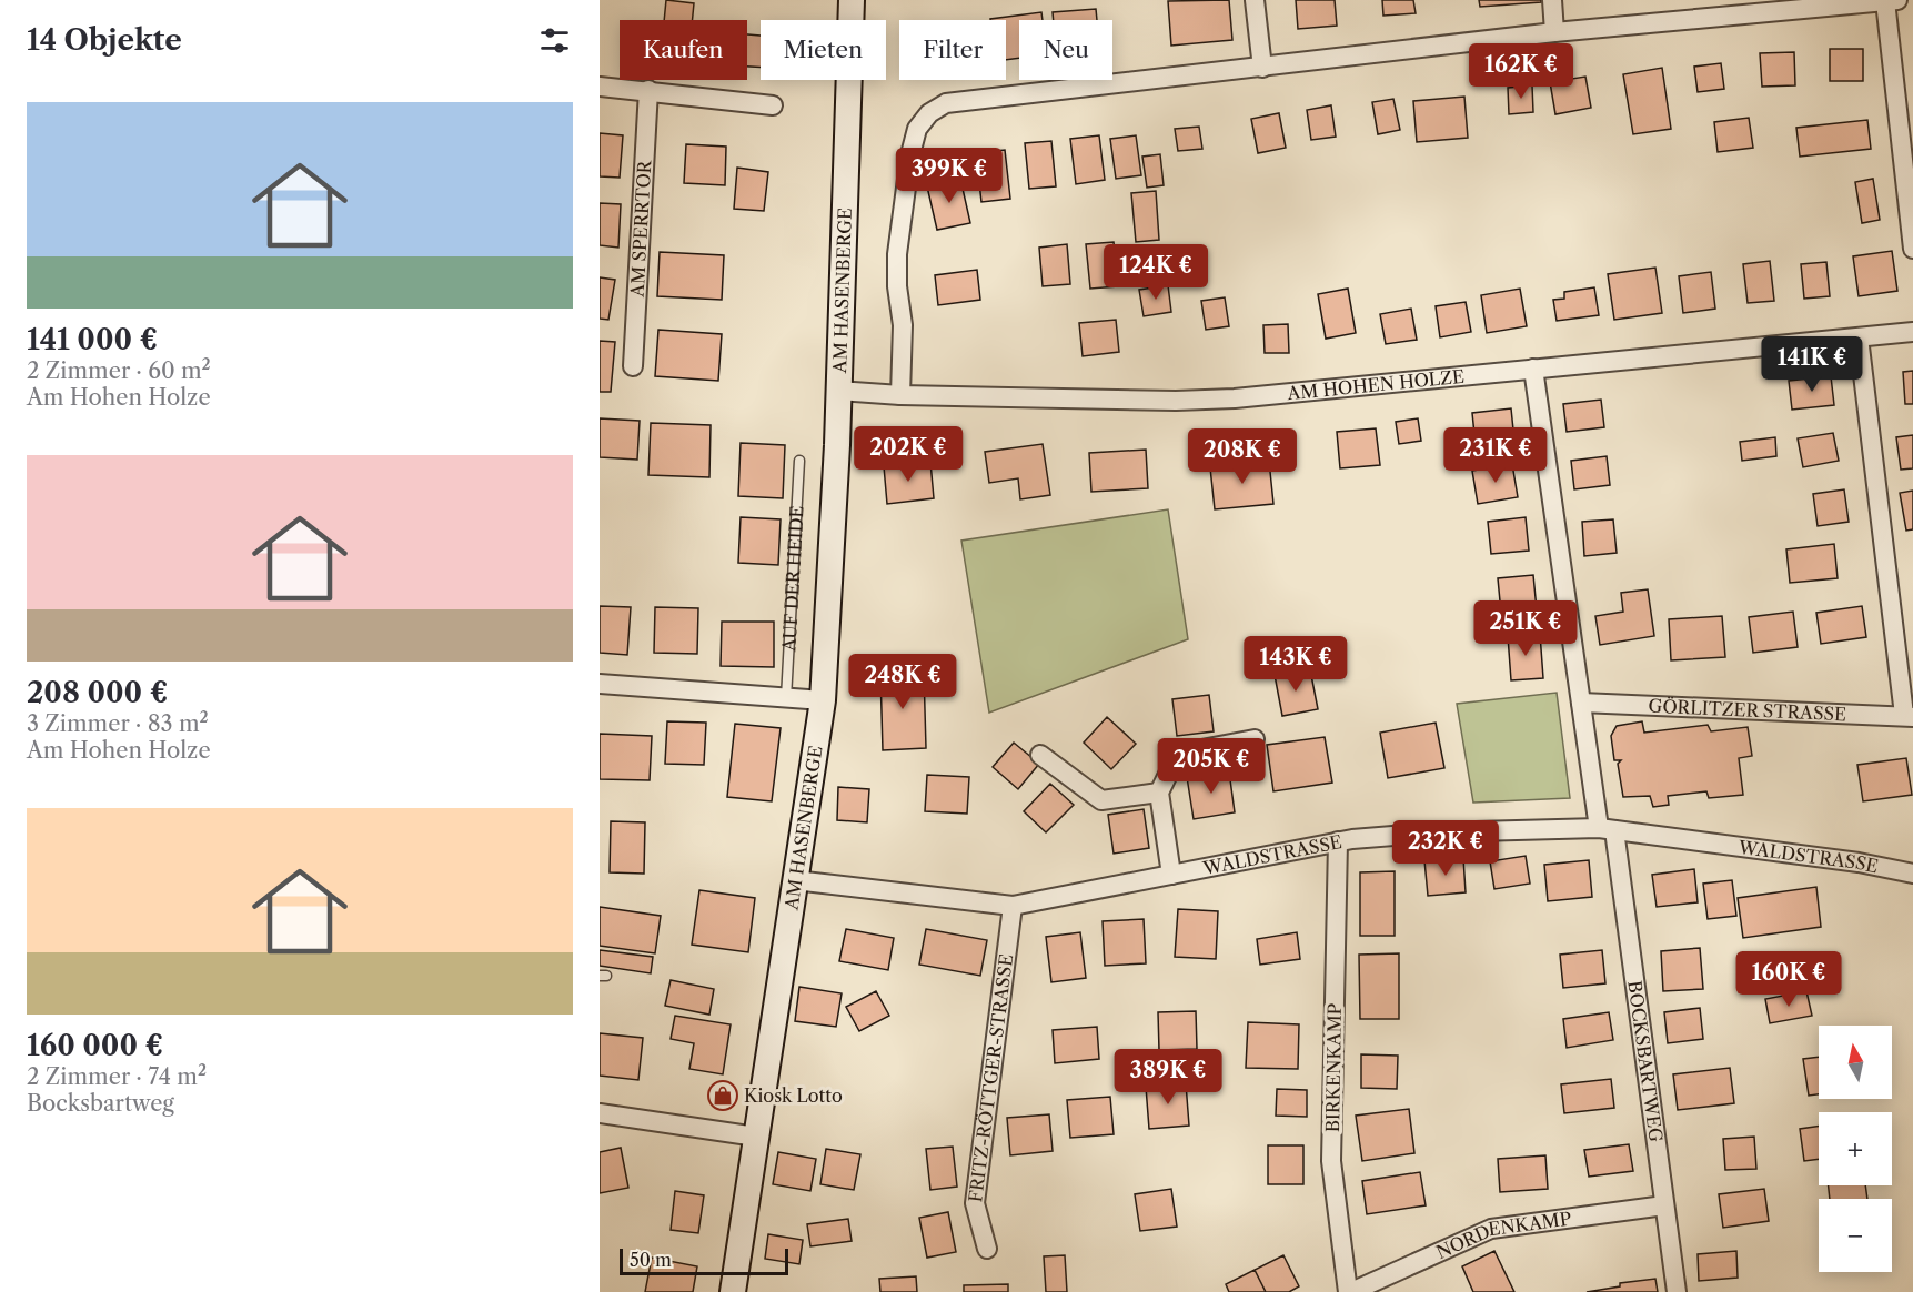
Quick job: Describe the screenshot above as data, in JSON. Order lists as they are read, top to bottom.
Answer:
{
  "streets": {
    "street": [
      "AM SPERRTOR",
      "AM HASENBERGE",
      "AM HOHEN HOLZE",
      "GÖRLITZER STRASSE",
      "WALDSTRASSE",
      "BOCKSBARTWEG",
      "BIRKENKAMP",
      "FRITZ-RÖTTGER-STRASSE",
      "NORDENKAMP"
    ],
    "lane": ["AUF DER HEIDE"]
  },
  "crossings": [
    ["AM HASENBERGE", "AM HOHEN HOLZE"],
    ["AM HASENBERGE", "WALDSTRASSE"],
    ["AM HOHEN HOLZE", "BOCKSBARTWEG"],
    ["GÖRLITZER STRASSE", "BOCKSBARTWEG"],
    ["WALDSTRASSE", "BOCKSBARTWEG"],
    ["WALDSTRASSE", "BIRKENKAMP"],
    ["WALDSTRASSE", "FRITZ-RÖTTGER-STRASSE"],
    ["BOCKSBARTWEG", "NORDENKAMP"],
    ["BIRKENKAMP", "NORDENKAMP"]
  ],
  "places": {
    "shop": ["Kiosk Lotto"]
  },
  "scale_bar": "50 m",
  "north": "top",
  "page": {
    "heading": "14 Objekte",
    "chip": [
      "Kaufen",
      "Mieten",
      "Filter",
      "Neu"
    ],
    "price": [
      "162K €",
      "399K €",
      "124K €",
      "141K €",
      "202K €",
      "231K €",
      "208K €",
      "251K €",
      "143K €",
      "248K €",
      "205K €",
      "232K €",
      "160K €",
      "389K €"
    ],
    "list": [
      {
        "name": "141 000 €",
        "note": "2 Zimmer · 60 m² · Am Hohen Holze"
      },
      {
        "name": "208 000 €",
        "note": "3 Zimmer · 83 m² · Am Hohen Holze"
      },
      {
        "name": "160 000 €",
        "note": "2 Zimmer · 74 m² · Bocksbartweg"
      }
    ],
    "map_buttons": ["+", "−"],
    "scale": "50 m"
  }
}
